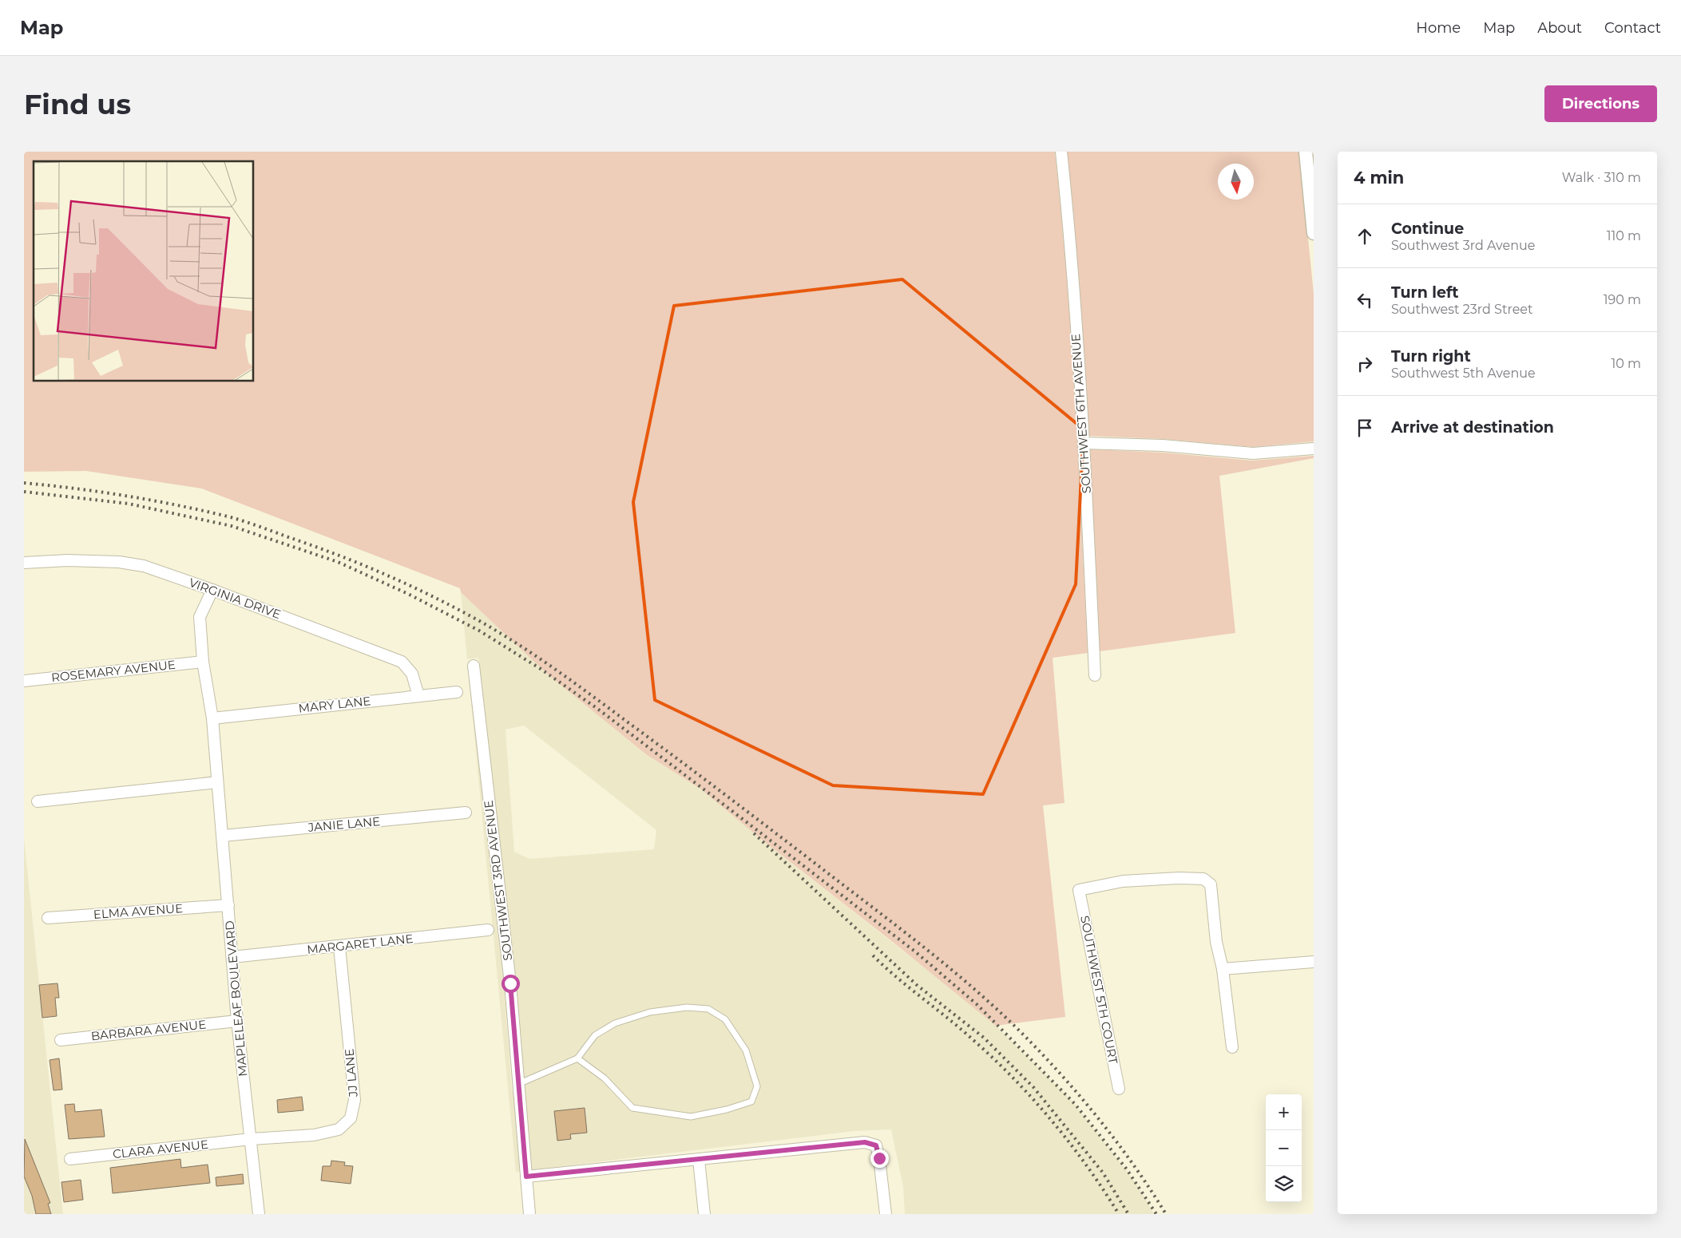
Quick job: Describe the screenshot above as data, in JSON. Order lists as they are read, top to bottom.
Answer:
{
  "streets": {
    "street": [
      "SOUTHWEST 6TH AVENUE",
      "VIRGINIA DRIVE",
      "ROSEMARY AVENUE",
      "MARY LANE",
      "JANIE LANE",
      "SOUTHWEST 3RD AVENUE",
      "ELMA AVENUE",
      "MARGARET LANE",
      "SOUTHWEST 5TH COURT",
      "MAPLELEAF BOULEVARD",
      "BARBARA AVENUE",
      "JJ LANE",
      "CLARA AVENUE"
    ]
  },
  "crossings": [
    ["VIRGINIA DRIVE", "MARY LANE"],
    ["VIRGINIA DRIVE", "MAPLELEAF BOULEVARD"],
    ["ROSEMARY AVENUE", "MAPLELEAF BOULEVARD"],
    ["MARY LANE", "MAPLELEAF BOULEVARD"],
    ["JANIE LANE", "MAPLELEAF BOULEVARD"],
    ["ELMA AVENUE", "MAPLELEAF BOULEVARD"],
    ["MARGARET LANE", "MAPLELEAF BOULEVARD"],
    ["MARGARET LANE", "JJ LANE"],
    ["MAPLELEAF BOULEVARD", "BARBARA AVENUE"],
    ["MAPLELEAF BOULEVARD", "JJ LANE"],
    ["MAPLELEAF BOULEVARD", "CLARA AVENUE"],
    ["JJ LANE", "CLARA AVENUE"]
  ],
  "north": "bottom",
  "page": {
    "header": "Map",
    "nav": [
      "Home",
      "Map",
      "About",
      "Contact"
    ],
    "buttons": "Directions",
    "title": "Find us",
    "heading": ["4 min", "Walk · 310 m"],
    "list": [
      ["Continue", "Southwest 3rd Avenue", "110 m"],
      ["Turn left", "Southwest 23rd Street", "190 m"],
      ["Turn right", "Southwest 5th Avenue", "10 m"],
      "Arrive at destination"
    ],
    "map_buttons": ["+", "−"]
  }
}
